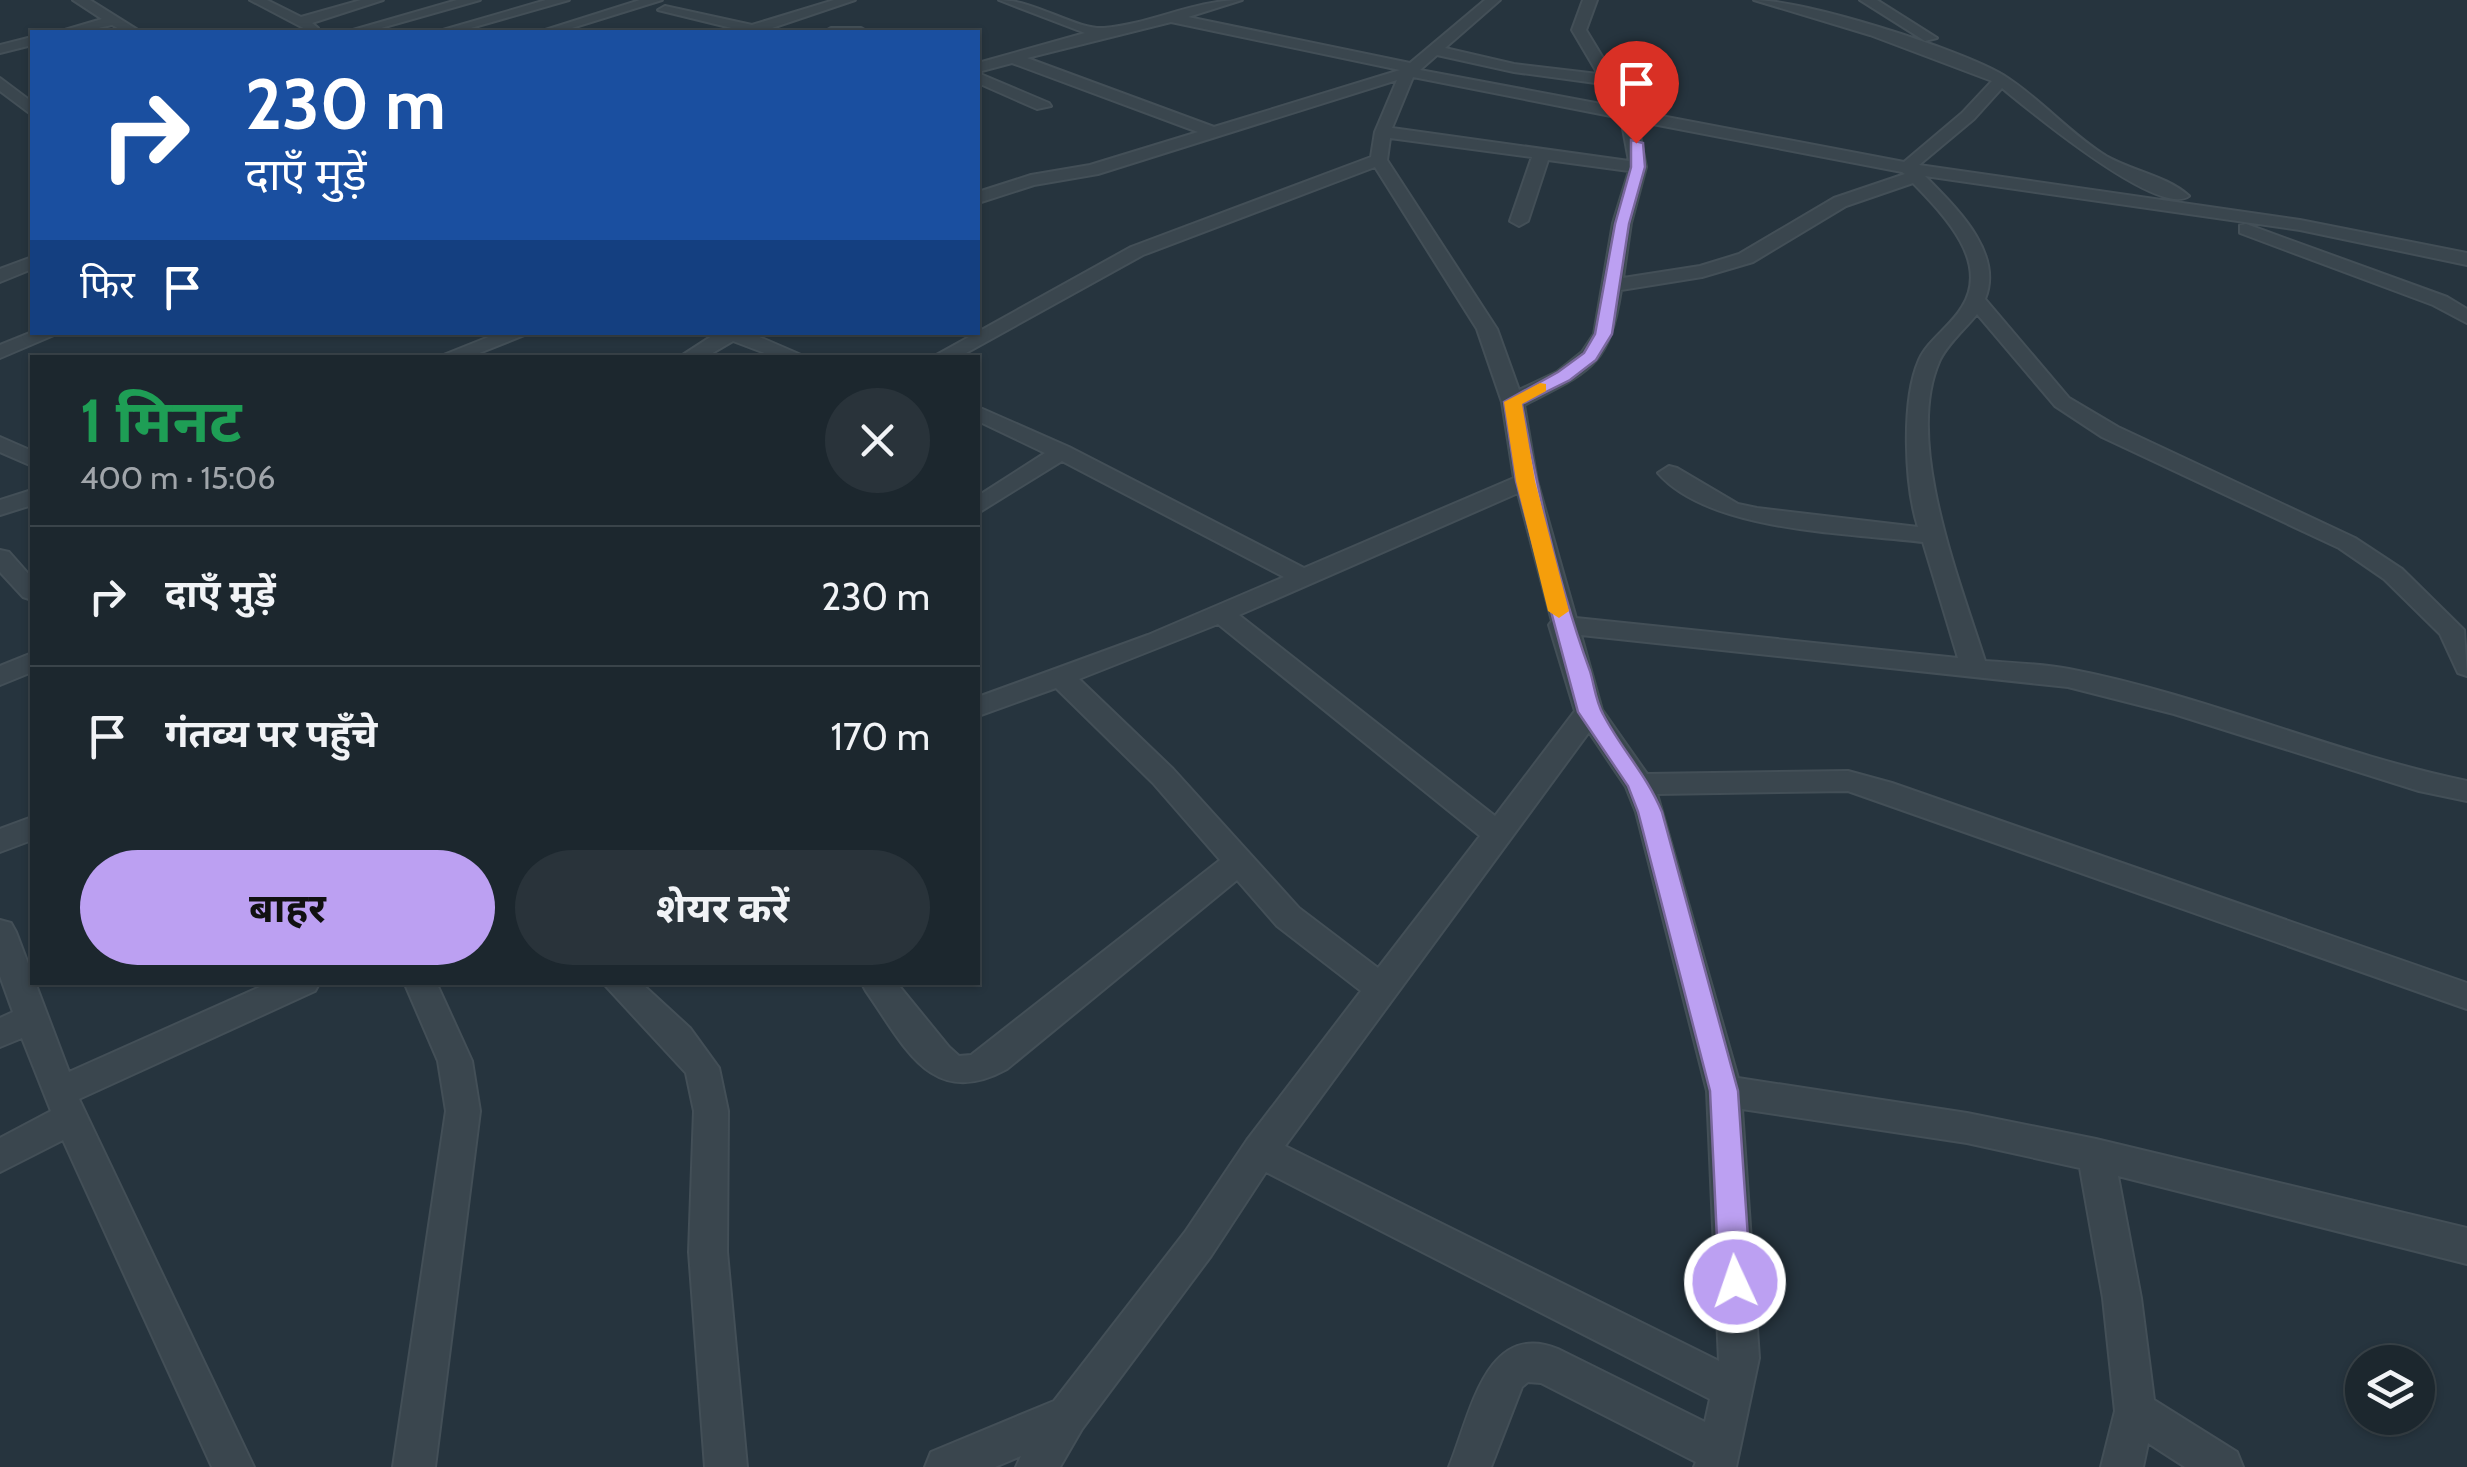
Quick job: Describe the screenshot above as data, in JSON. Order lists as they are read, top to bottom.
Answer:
{
  "page": {
    "turn": ["230 m", "दाएँ मुड़ें"],
    "then": "फिर",
    "heading": ["1 मिनट", "400 m · 15:06"],
    "list": [
      {
        "name": "दाएँ मुड़ें",
        "value": "230 m"
      },
      {
        "name": "गंतव्य पर पहुँचे",
        "value": "170 m"
      }
    ],
    "buttons": ["बाहर", "शेयर करें"]
  }
}
